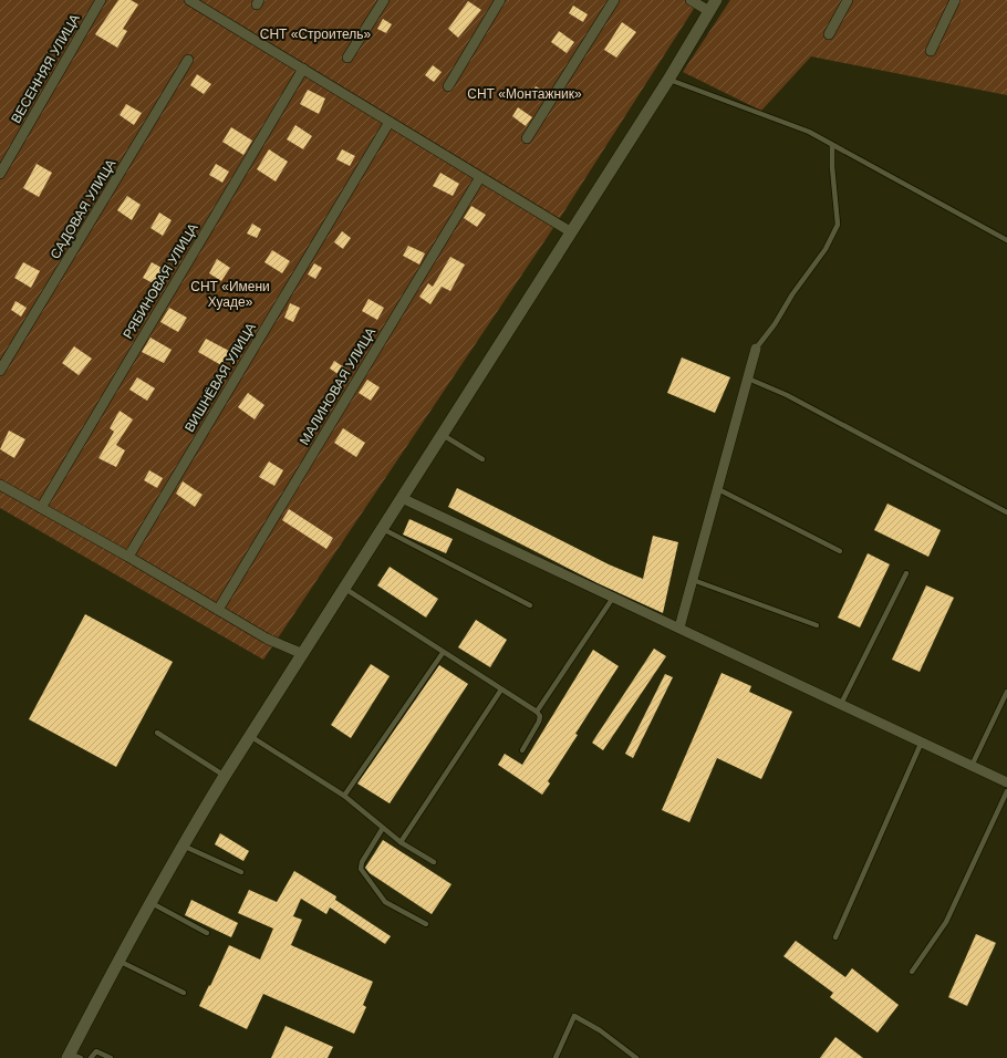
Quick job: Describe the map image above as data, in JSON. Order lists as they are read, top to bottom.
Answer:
{
  "streets": {
    "street": [
      "ВЕСЕННЯЯ УЛИЦА",
      "САДОВАЯ УЛИЦА",
      "РЯБИНОВАЯ УЛИЦА",
      "ВИШНЁВАЯ УЛИЦА",
      "МАЛИНОВАЯ УЛИЦА"
    ]
  },
  "parks": ["СНТ «Строитель»", "СНТ «Монтажник»", "СНТ «Имени Хуаде»"]
}
